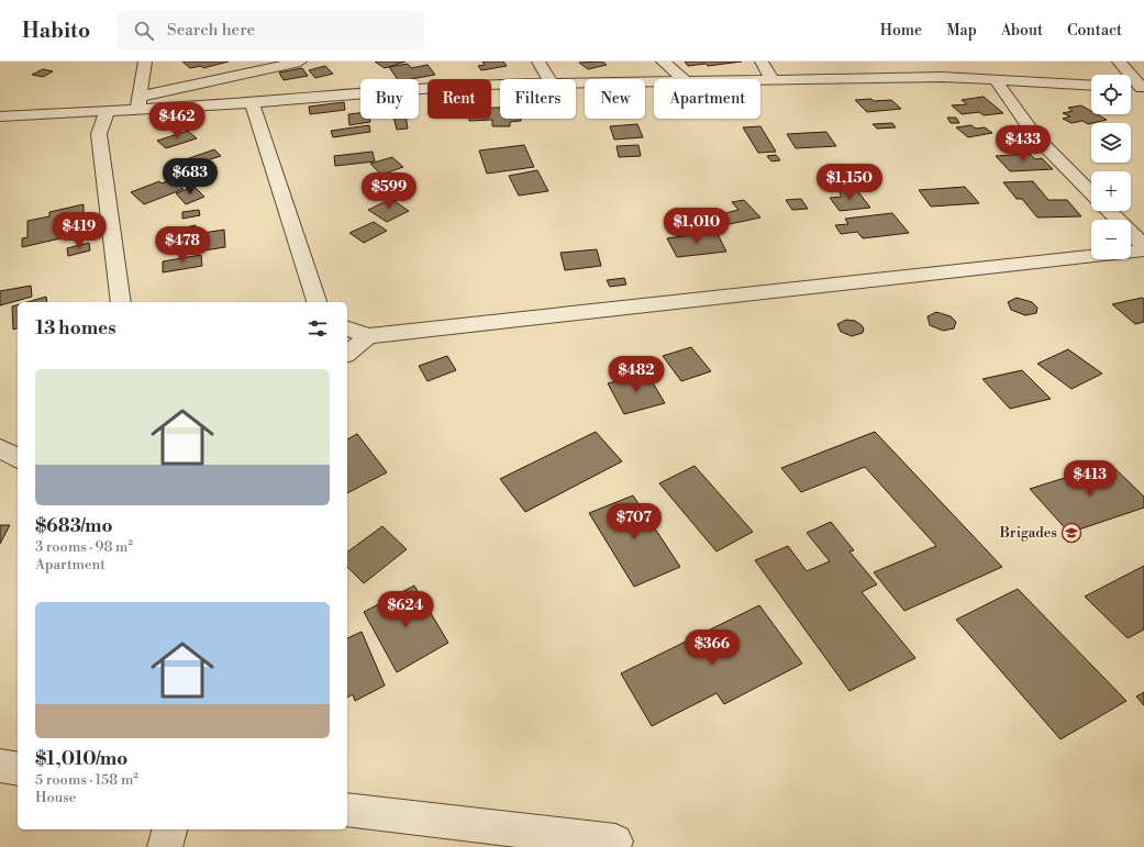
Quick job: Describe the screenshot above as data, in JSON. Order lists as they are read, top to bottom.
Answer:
{
  "places": {
    "school or university": ["Brigades"]
  },
  "page": {
    "header": "Habito",
    "search": "Search here",
    "nav": [
      "Home",
      "Map",
      "About",
      "Contact"
    ],
    "map_buttons": ["+", "−"],
    "chip": [
      "Buy",
      "Rent",
      "Filters",
      "New",
      "Apartment"
    ],
    "price": [
      "$462",
      "$433",
      "$683",
      "$1,150",
      "$599",
      "$1,010",
      "$419",
      "$478",
      "$482",
      "$413",
      "$707",
      "$624",
      "$366"
    ],
    "heading": "13 homes",
    "list": [
      {
        "name": "$683/mo",
        "note": "3 rooms · 98 m² · Apartment"
      },
      {
        "name": "$1,010/mo",
        "note": "5 rooms · 158 m² · House"
      }
    ]
  }
}
